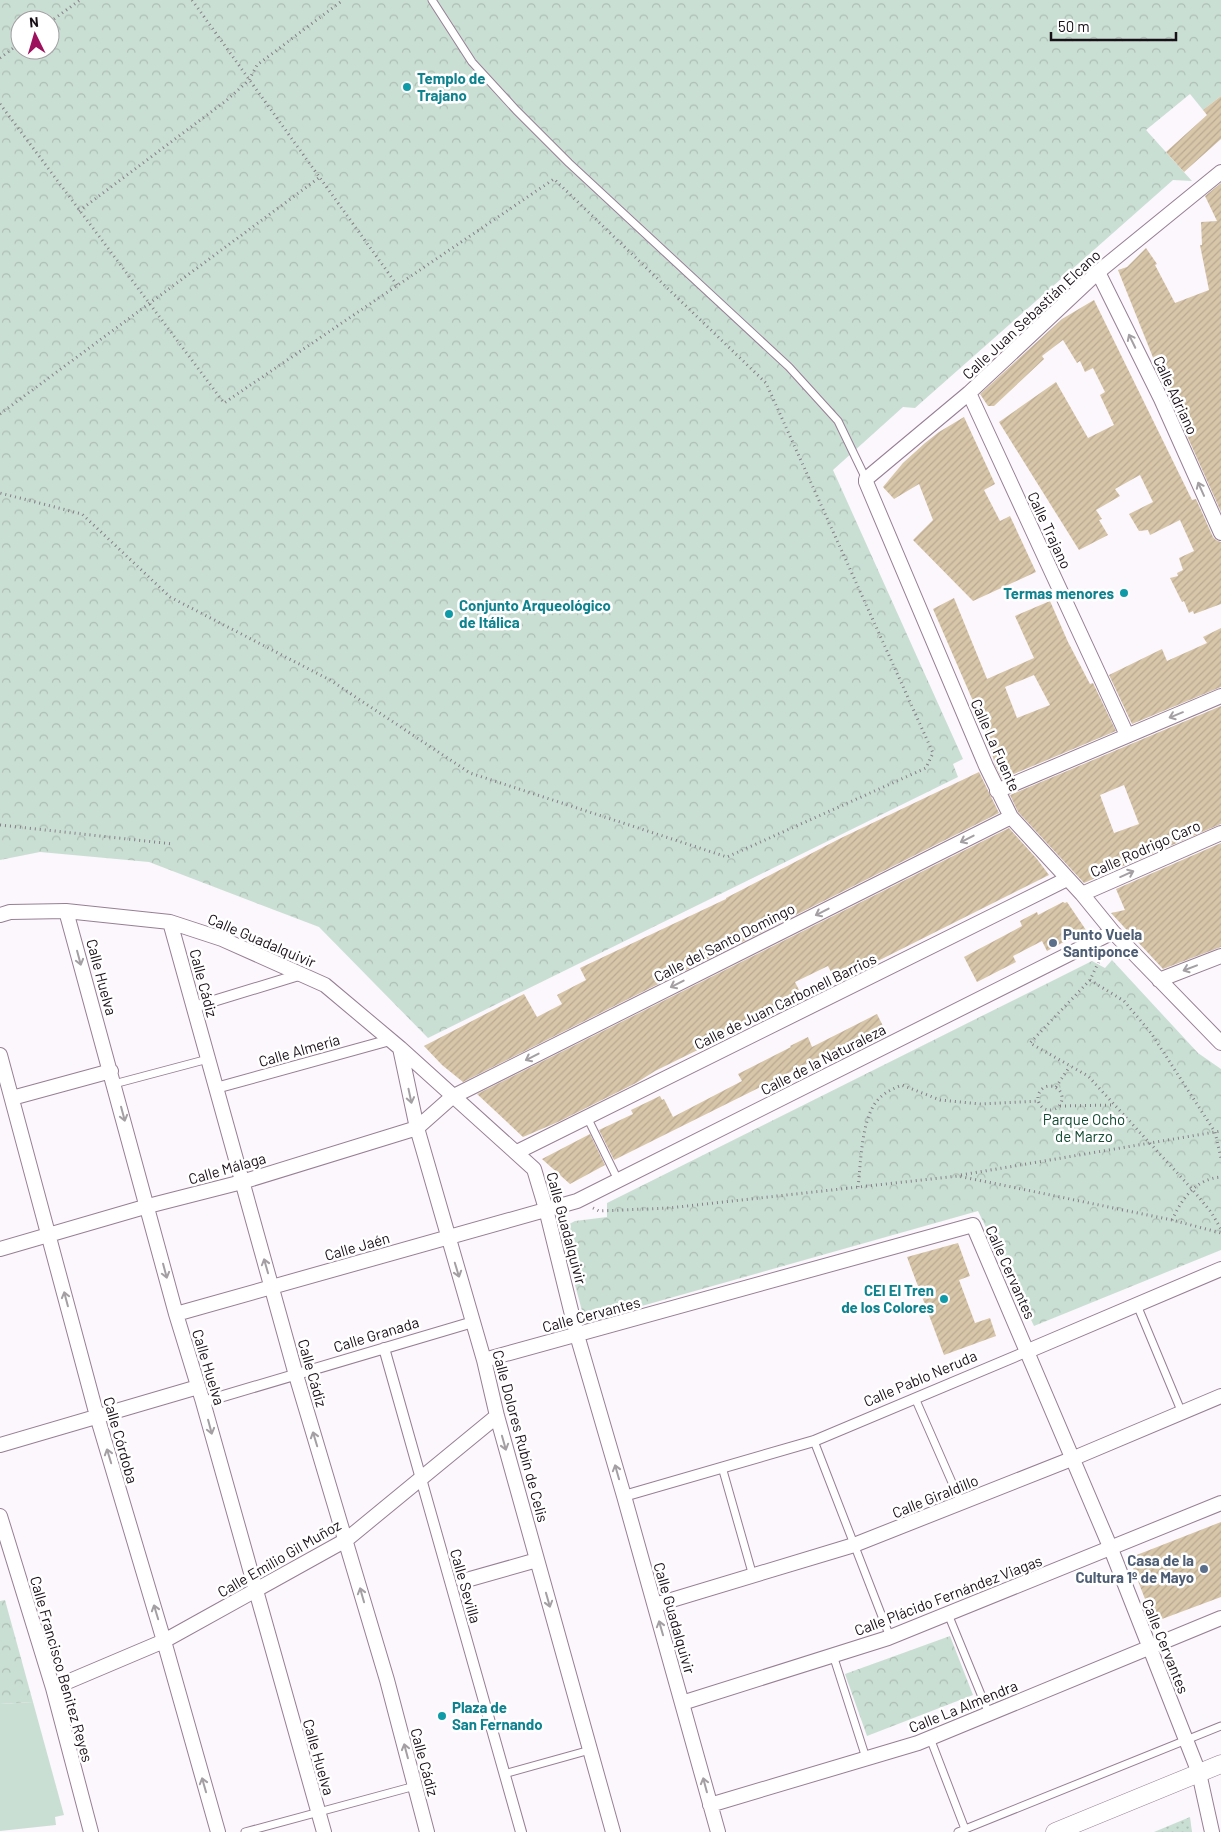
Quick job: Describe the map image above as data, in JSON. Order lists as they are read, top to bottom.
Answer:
{
  "streets": {
    "street": [
      "Calle Juan Sebastián Elcano",
      "Calle Adriano",
      "Calle Trajano",
      "Calle La Fuente",
      "Calle Rodrigo Caro",
      "Calle Guadalquivir",
      "Calle del Santo Domingo",
      "Calle Huelva",
      "Calle Cádiz",
      "Calle de Juan Carbonell Barrios",
      "Calle Almería",
      "Calle de la Naturaleza",
      "Calle Málaga",
      "Calle Jaén",
      "Calle Cervantes",
      "Calle Granada",
      "Calle Pablo Neruda",
      "Calle Dolores Rubín de Celis",
      "Calle Córdoba",
      "Calle Giraldillo",
      "Calle Emilio Gil Muñoz",
      "Calle Sevilla",
      "Calle Plácido Fernández Viagas",
      "Calle Francisco Benitez Reyes",
      "Calle La Almendra"
    ]
  },
  "crossings": [
    ["Calle Juan Sebastián Elcano", "Calle Adriano"],
    ["Calle Juan Sebastián Elcano", "Calle Trajano"],
    ["Calle Juan Sebastián Elcano", "Calle La Fuente"],
    ["Calle La Fuente", "Calle Rodrigo Caro"],
    ["Calle La Fuente", "Calle del Santo Domingo"],
    ["Calle La Fuente", "Calle de Juan Carbonell Barrios"],
    ["Calle La Fuente", "Calle de la Naturaleza"],
    ["Calle Guadalquivir", "Calle del Santo Domingo"],
    ["Calle Guadalquivir", "Calle Huelva"],
    ["Calle Guadalquivir", "Calle Cádiz"],
    ["Calle Guadalquivir", "Calle de Juan Carbonell Barrios"],
    ["Calle Guadalquivir", "Calle Almería"],
    ["Calle Guadalquivir", "Calle de la Naturaleza"],
    ["Calle Guadalquivir", "Calle Málaga"],
    ["Calle Guadalquivir", "Calle Jaén"],
    ["Calle Guadalquivir", "Calle Cervantes"],
    ["Calle Guadalquivir", "Calle Pablo Neruda"],
    ["Calle Guadalquivir", "Calle Dolores Rubín de Celis"],
    ["Calle Guadalquivir", "Calle Giraldillo"],
    ["Calle Guadalquivir", "Calle Plácido Fernández Viagas"],
    ["Calle Guadalquivir", "Calle La Almendra"],
    ["Calle del Santo Domingo", "Calle Málaga"],
    ["Calle Huelva", "Calle Málaga"],
    ["Calle Huelva", "Calle Jaén"],
    ["Calle Huelva", "Calle Granada"],
    ["Calle Huelva", "Calle Emilio Gil Muñoz"],
    ["Calle Cádiz", "Calle Almería"],
    ["Calle Cádiz", "Calle Málaga"],
    ["Calle Cádiz", "Calle Jaén"],
    ["Calle Cádiz", "Calle Granada"],
    ["Calle Cádiz", "Calle Emilio Gil Muñoz"],
    ["Calle Almería", "Calle Dolores Rubín de Celis"],
    ["Calle de la Naturaleza", "Calle Jaén"],
    ["Calle Málaga", "Calle Dolores Rubín de Celis"],
    ["Calle Málaga", "Calle Córdoba"],
    ["Calle Jaén", "Calle Dolores Rubín de Celis"],
    ["Calle Cervantes", "Calle Pablo Neruda"],
    ["Calle Cervantes", "Calle Dolores Rubín de Celis"],
    ["Calle Cervantes", "Calle Giraldillo"],
    ["Calle Cervantes", "Calle Plácido Fernández Viagas"],
    ["Calle Cervantes", "Calle La Almendra"],
    ["Calle Granada", "Calle Dolores Rubín de Celis"],
    ["Calle Granada", "Calle Sevilla"],
    ["Calle Dolores Rubín de Celis", "Calle Emilio Gil Muñoz"],
    ["Calle Córdoba", "Calle Emilio Gil Muñoz"],
    ["Calle Emilio Gil Muñoz", "Calle Sevilla"],
    ["Calle Emilio Gil Muñoz", "Calle Francisco Benitez Reyes"]
  ],
  "one_way": [
    "Calle Adriano",
    "Calle del Santo Domingo",
    "Calle Huelva",
    "Calle Cádiz",
    "Calle Dolores Rubín de Celis",
    "Calle Córdoba"
  ],
  "parks": ["Parque Ocho de Marzo"],
  "places": [
    "Templo de Trajano",
    "Termas menores",
    "Conjunto Arqueológico de Itálica",
    "Punto Vuela Santiponce",
    "CEI El Tren de los Colores",
    "Casa de la Cultura 1º de Mayo",
    "Plaza de San Fernando"
  ],
  "scale_bar": "50 m",
  "north": "top"
}
